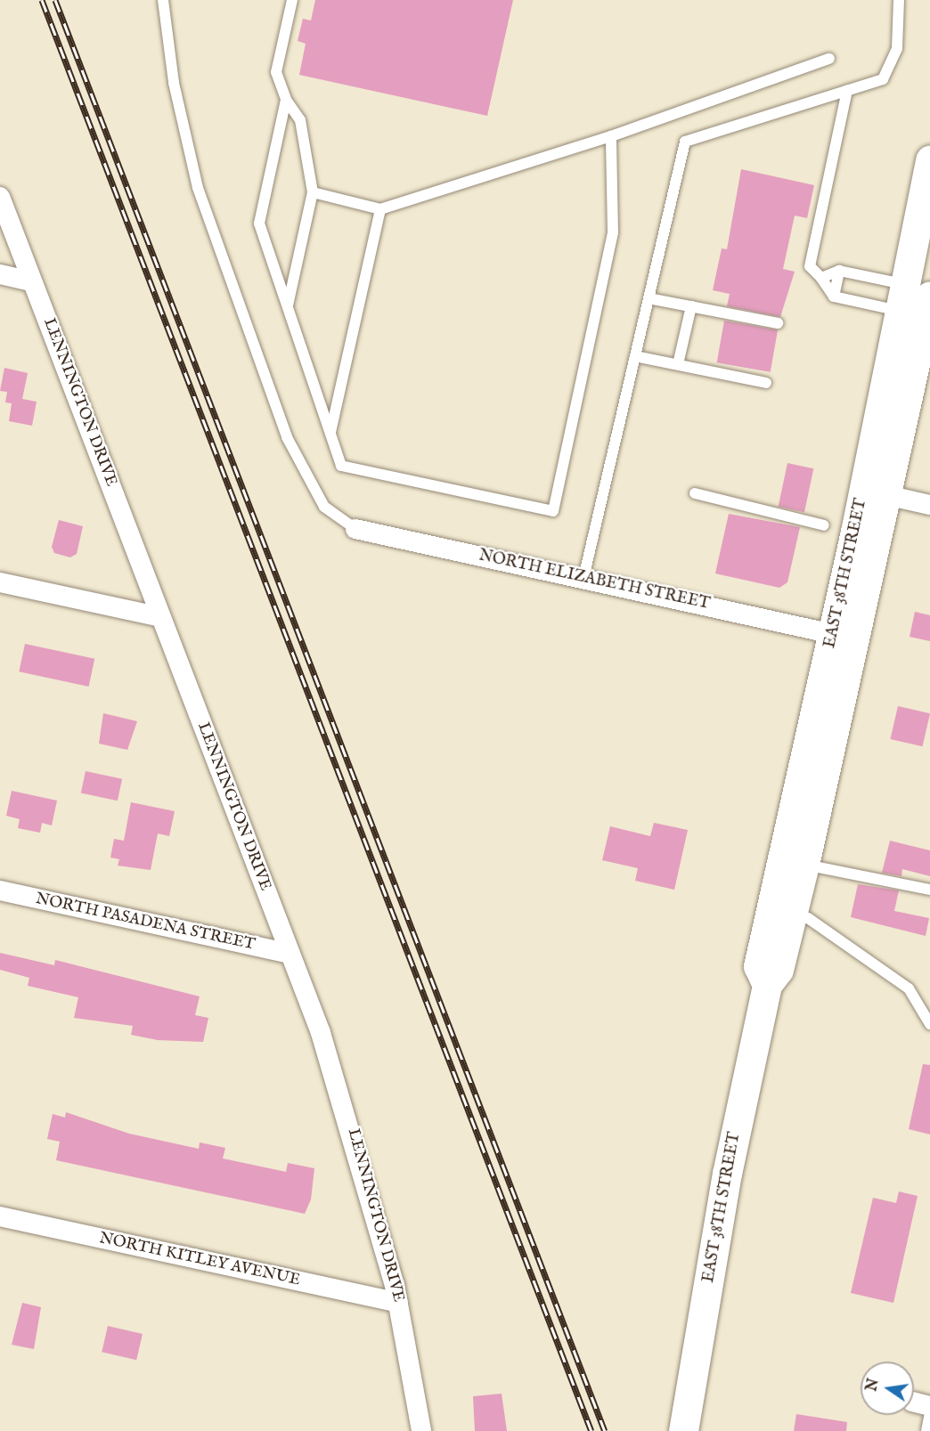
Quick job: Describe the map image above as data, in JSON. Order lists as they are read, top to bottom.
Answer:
{
  "streets": {
    "main road": ["EAST 38TH STREET"],
    "street": [
      "LENNINGTON DRIVE",
      "NORTH ELIZABETH STREET",
      "NORTH PASADENA STREET",
      "NORTH KITLEY AVENUE"
    ]
  },
  "crossings": [
    ["LENNINGTON DRIVE", "NORTH PASADENA STREET"],
    ["LENNINGTON DRIVE", "NORTH KITLEY AVENUE"],
    ["EAST 38TH STREET", "NORTH ELIZABETH STREET"]
  ],
  "north": "left"
}
